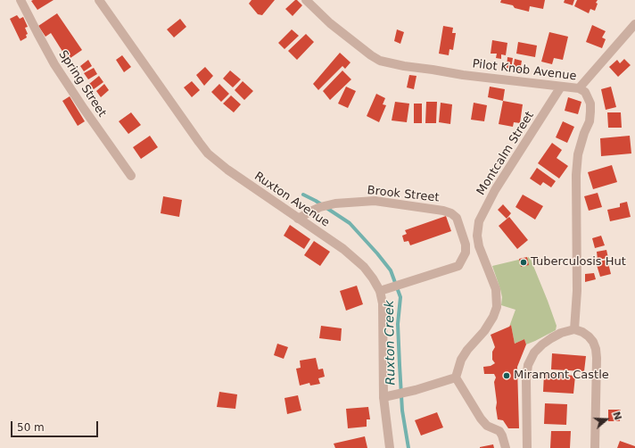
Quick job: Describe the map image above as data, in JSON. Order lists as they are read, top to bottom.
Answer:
{
  "streets": {
    "street": [
      "Pilot Knob Avenue",
      "Spring Street",
      "Montcalm Street",
      "Brook Street",
      "Ruxton Avenue"
    ]
  },
  "crossings": [
    ["Pilot Knob Avenue", "Montcalm Street"],
    ["Brook Street", "Ruxton Avenue"]
  ],
  "water": ["Ruxton Creek"],
  "places": ["Tuberculosis Hut", "Miramont Castle"],
  "scale_bar": "50 m",
  "north": "right"
}
